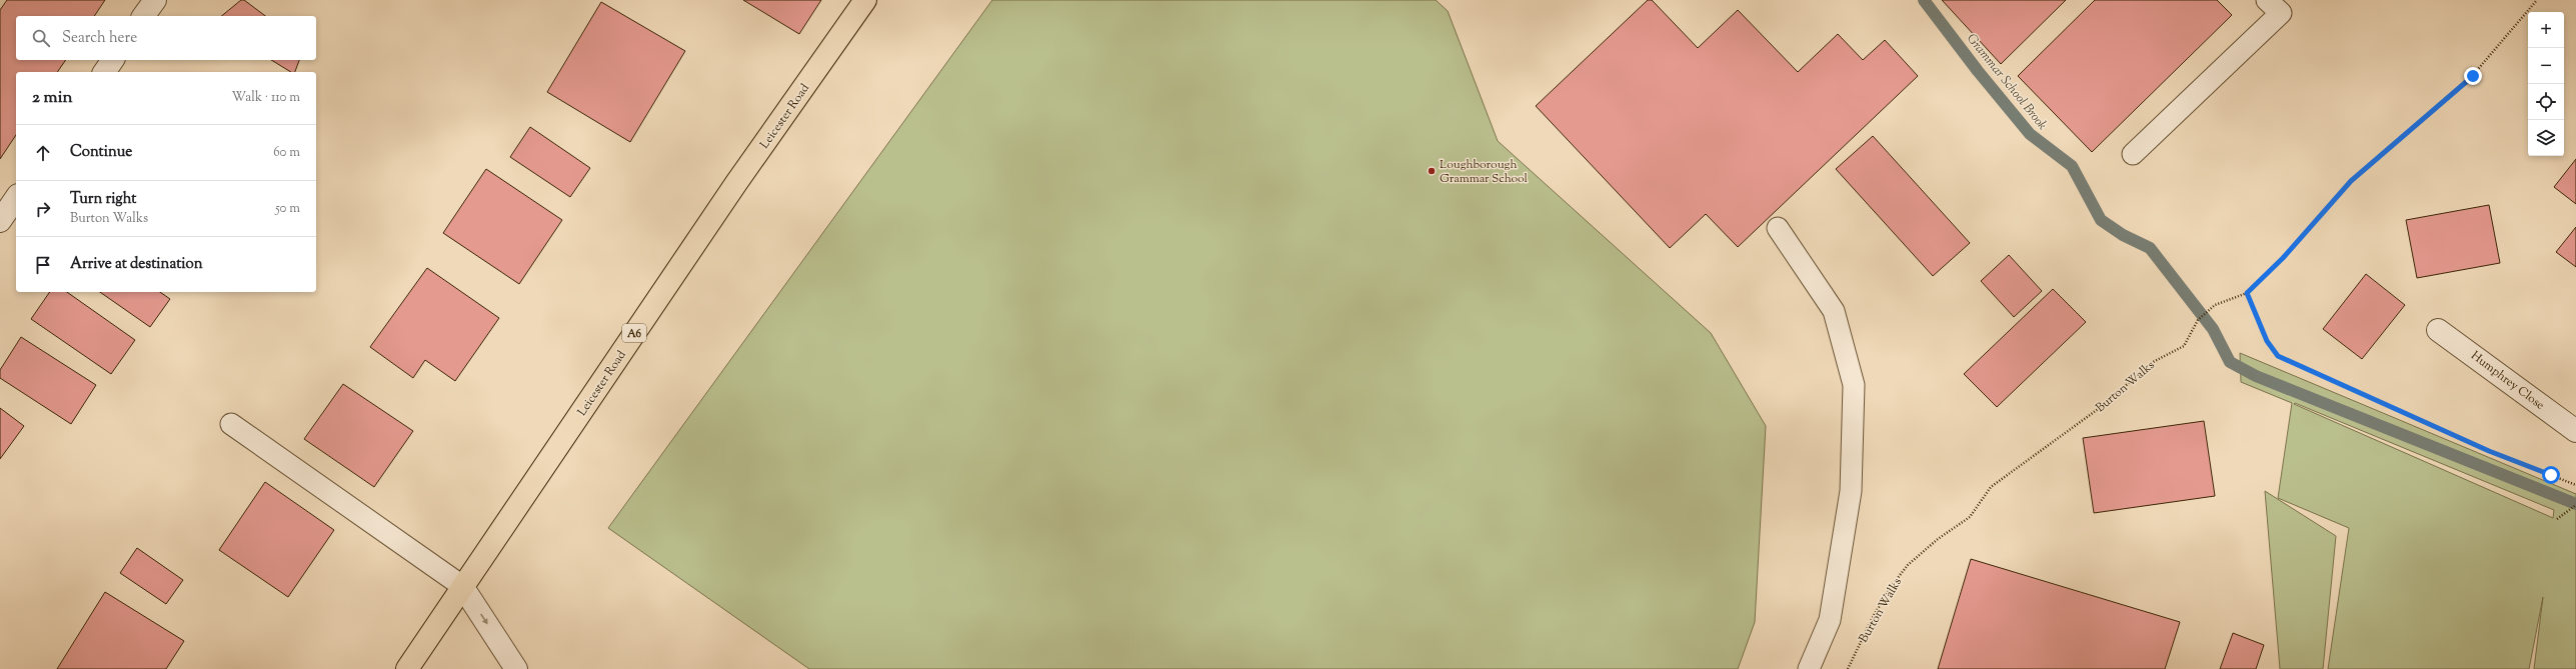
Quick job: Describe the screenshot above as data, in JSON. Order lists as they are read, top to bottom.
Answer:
{
  "streets": {
    "highway": ["Leicester Road", "A6"],
    "street": ["Humphrey Close"],
    "path": ["Burton Walks"]
  },
  "water": ["Grammar School Brook"],
  "places": ["Loughborough Grammar School"],
  "page": {
    "map_buttons": ["+", "−"],
    "search": "Search here",
    "heading": ["2 min", "Walk · 110 m"],
    "list": [
      ["Continue", "60 m"],
      ["Turn right", "Burton Walks", "50 m"],
      "Arrive at destination"
    ]
  }
}
